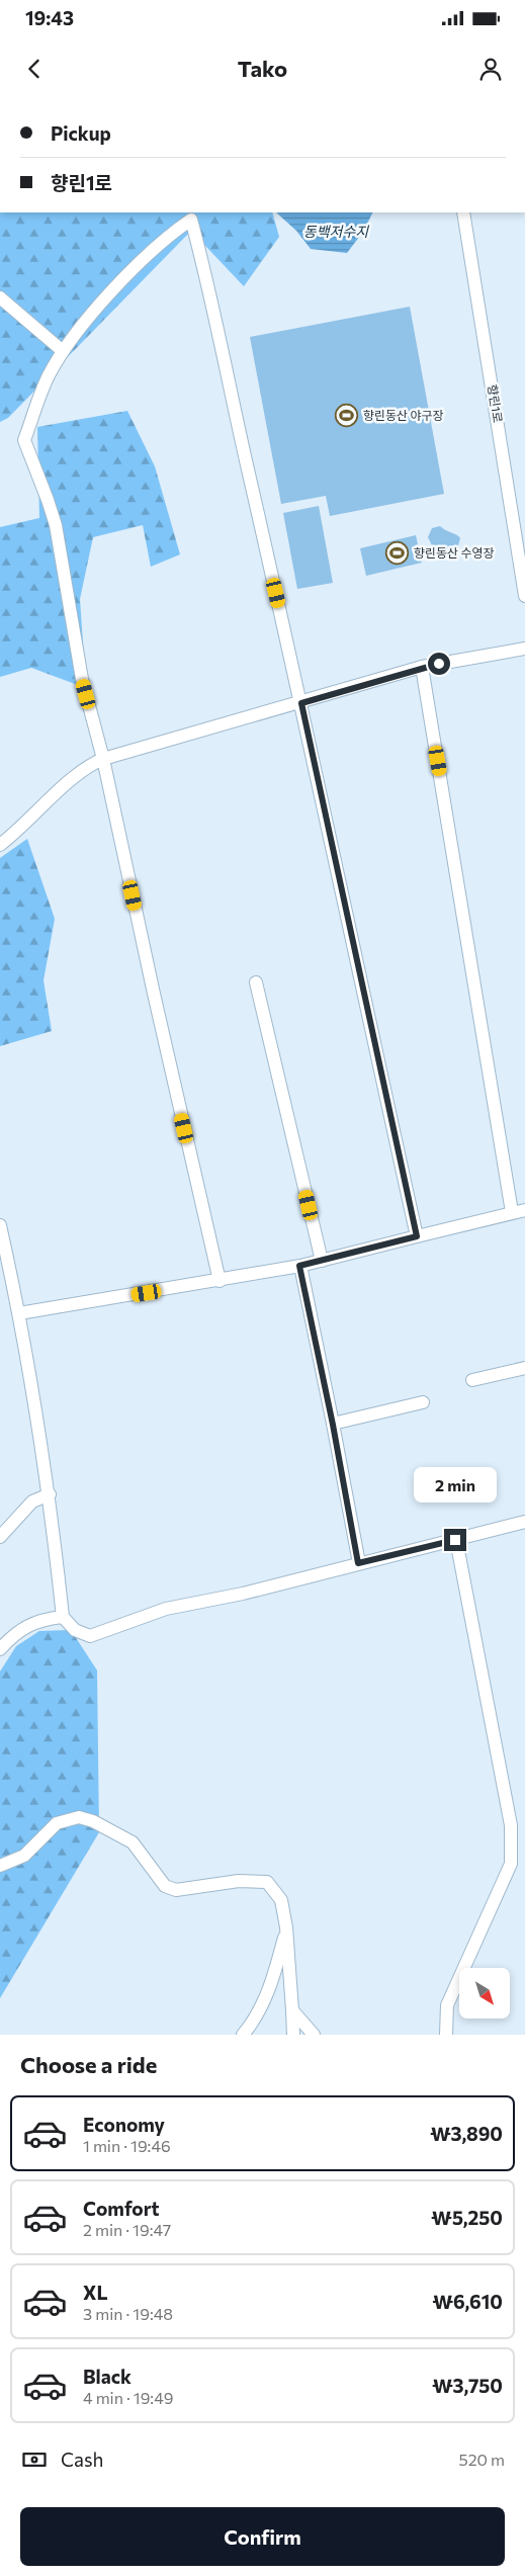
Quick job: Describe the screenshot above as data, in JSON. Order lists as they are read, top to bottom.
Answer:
{
  "streets": {
    "street": ["향린1로"]
  },
  "water": ["동백저수지"],
  "places": {
    "sports": ["향린동산 야구장", "향린동산 수영장"]
  },
  "north": "bottom right",
  "page": {
    "status": "19:43",
    "header": "Tako",
    "banner": ["Pickup", "향린1로"],
    "bubble": "2 min",
    "heading": "Choose a ride",
    "list": [
      {
        "name": "Economy",
        "note": "1 min · 19:46",
        "value": "₩3,890"
      },
      {
        "name": "Comfort",
        "note": "2 min · 19:47",
        "value": "₩5,250"
      },
      {
        "name": "XL",
        "note": "3 min · 19:48",
        "value": "₩6,610"
      },
      {
        "name": "Black",
        "note": "4 min · 19:49",
        "value": "₩3,750"
      }
    ],
    "pay": ["Cash", "520 m"],
    "buttons": "Confirm"
  }
}
